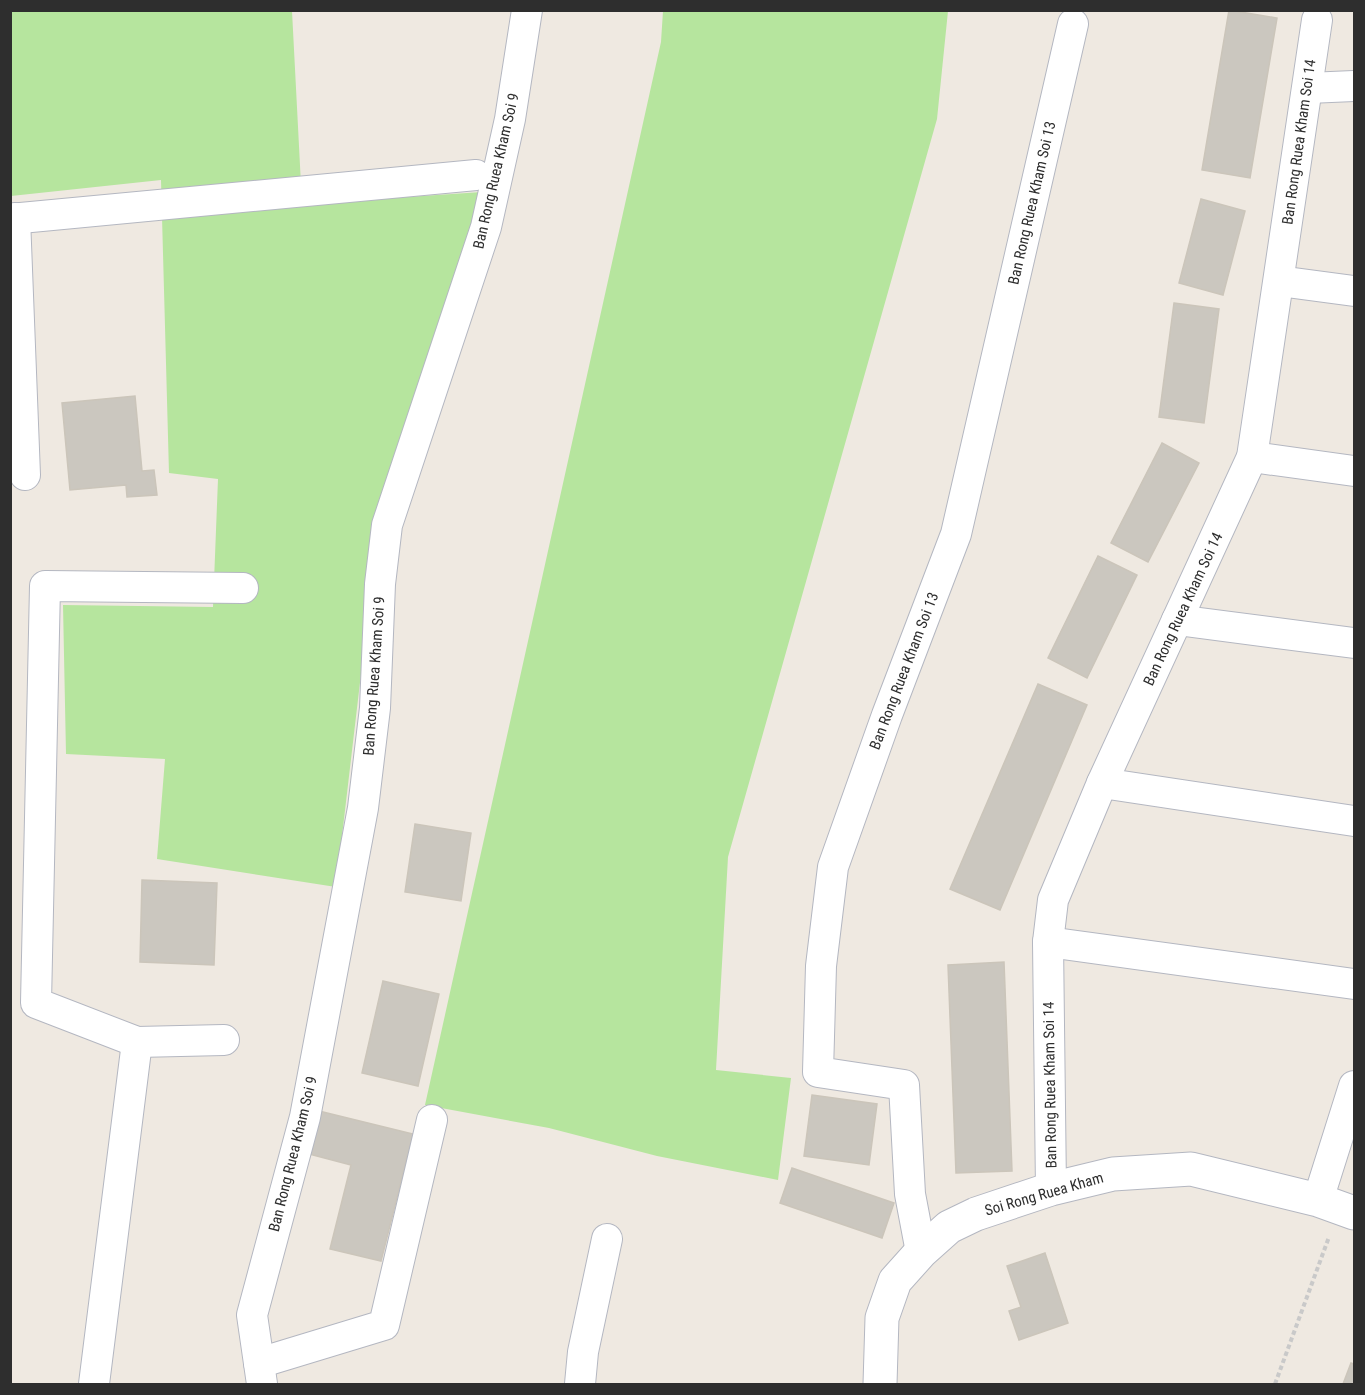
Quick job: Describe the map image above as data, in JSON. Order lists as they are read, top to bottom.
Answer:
{
  "streets": {
    "street": [
      "Ban Rong Ruea Kham Soi 14",
      "Ban Rong Ruea Kham Soi 9",
      "Ban Rong Ruea Kham Soi 13",
      "Soi Rong Ruea Kham"
    ]
  },
  "crossings": [
    ["Ban Rong Ruea Kham Soi 14", "Soi Rong Ruea Kham"],
    ["Ban Rong Ruea Kham Soi 13", "Soi Rong Ruea Kham"]
  ]
}
